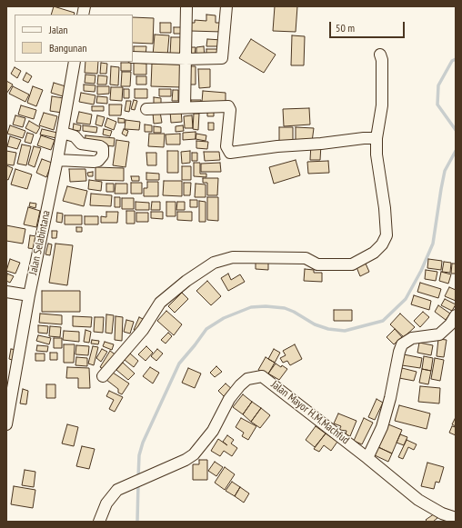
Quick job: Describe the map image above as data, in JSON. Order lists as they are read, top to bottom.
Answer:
{
  "streets": {
    "street": ["Jalan Selabintana", "Jalan Mayor H.M.Machfud"]
  },
  "legend": ["Jalan", "Bangunan"],
  "scale_bar": "50 m"
}
